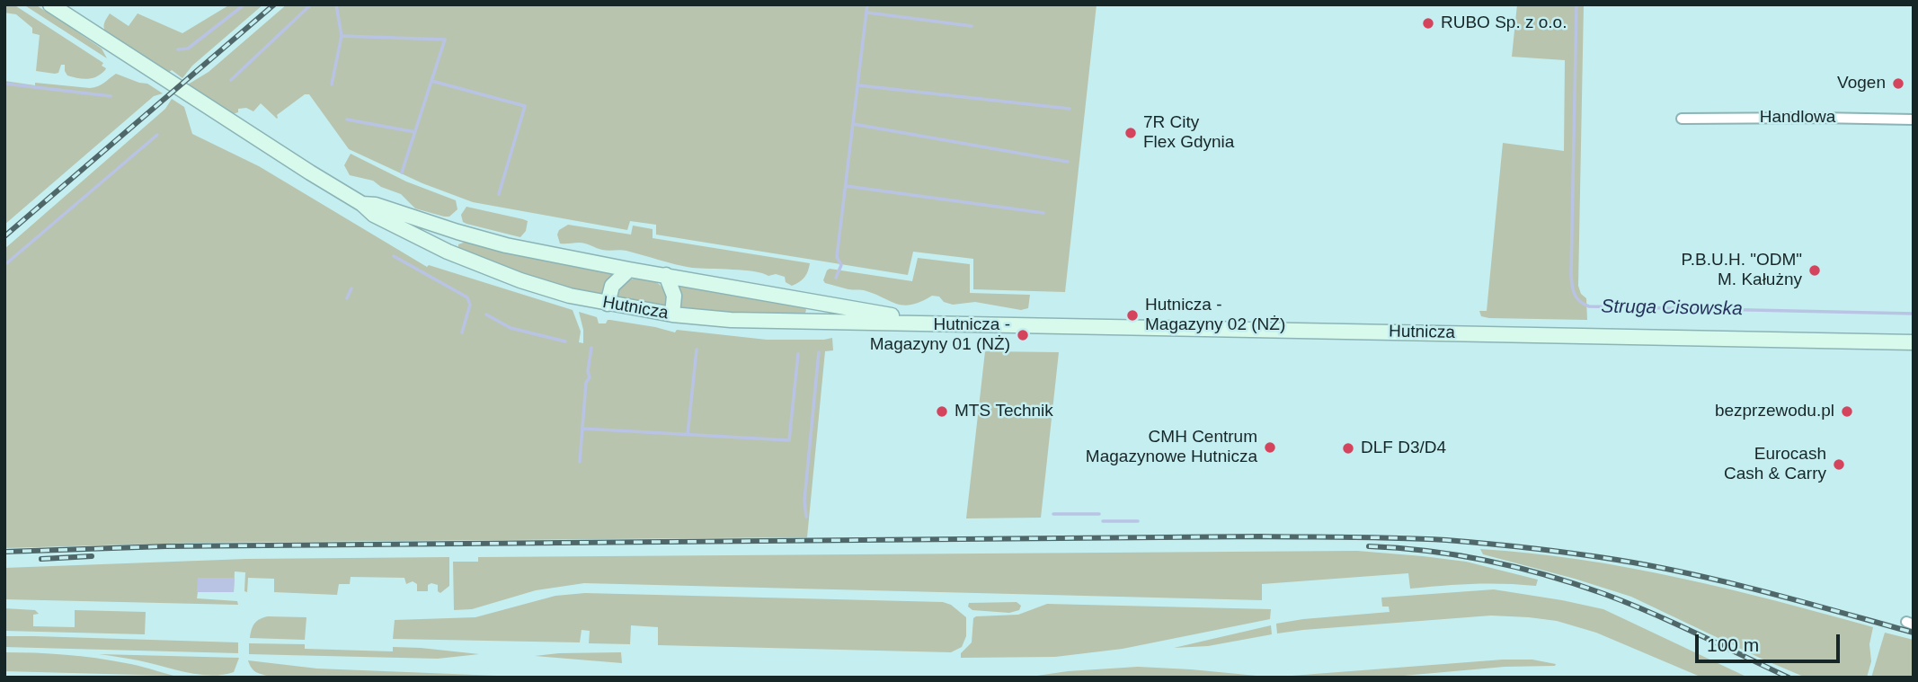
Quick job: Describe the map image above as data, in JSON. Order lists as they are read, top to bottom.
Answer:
{
  "streets": {
    "main road": ["Hutnicza"],
    "street": ["Handlowa"]
  },
  "water": ["Struga Cisowska"],
  "places": [
    "RUBO Sp. z o.o.",
    "Vogen",
    "7R City Flex Gdynia",
    "P.B.U.H. \"ODM\" M. Kałużny",
    "Hutnicza - Magazyny 02 (NŻ)",
    "Hutnicza - Magazyny 01 (NŻ)",
    "MTS Technik",
    "bezprzewodu.pl",
    "CMH Centrum Magazynowe Hutnicza",
    "DLF D3/D4",
    "Eurocash Cash & Carry"
  ],
  "scale_bar": "100 m"
}
